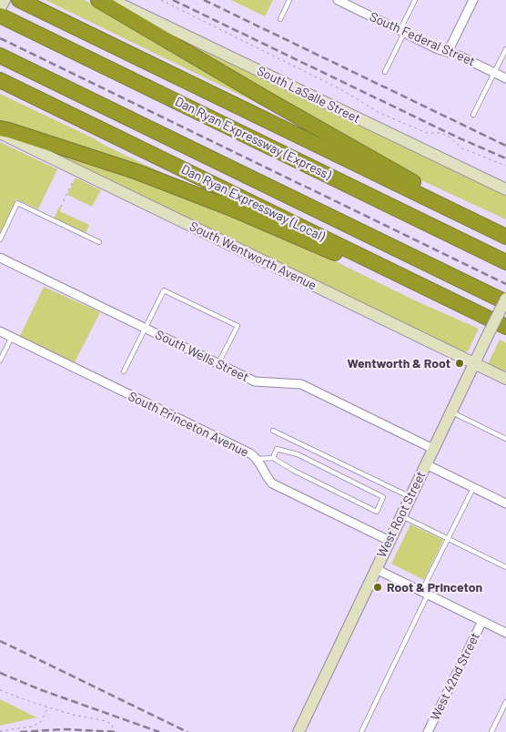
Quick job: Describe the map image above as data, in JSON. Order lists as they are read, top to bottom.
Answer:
{
  "streets": {
    "highway": ["Dan Ryan Expressway (Express)", "Dan Ryan Expressway (Local)"],
    "main road": ["South LaSalle Street", "South Wentworth Avenue", "West Root Street"],
    "street": [
      "South Federal Street",
      "South Wells Street",
      "South Princeton Avenue",
      "West 42nd Street"
    ]
  },
  "crossings": [
    ["South Wentworth Avenue", "West Root Street"],
    ["South Wells Street", "West Root Street"],
    ["South Princeton Avenue", "West Root Street"]
  ],
  "places": ["Wentworth & Root", "Root & Princeton"]
}
